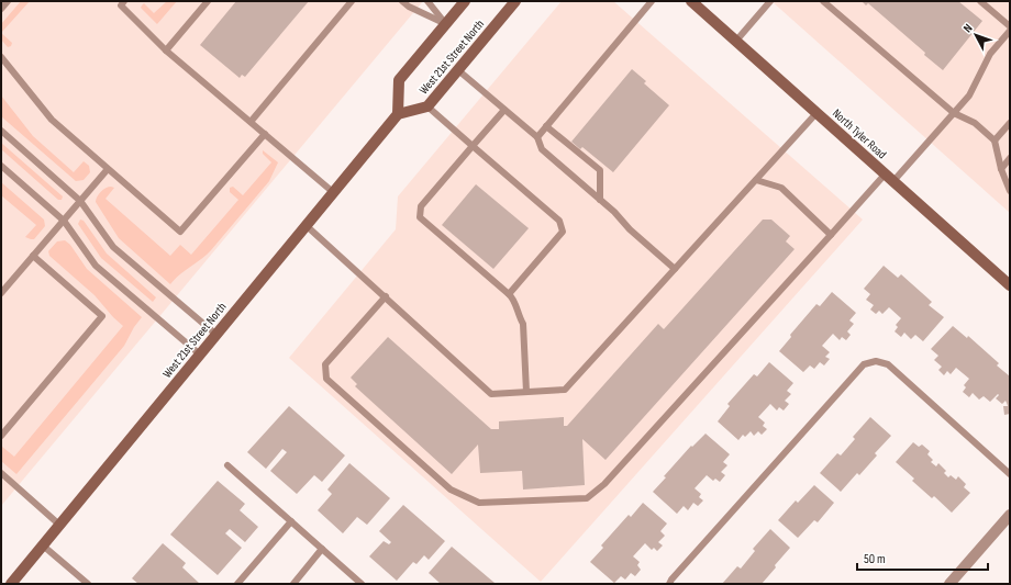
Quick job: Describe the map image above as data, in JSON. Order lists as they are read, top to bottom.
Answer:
{
  "streets": {
    "main road": ["West 21st Street North", "North Tyler Road"]
  },
  "scale_bar": "50 m",
  "north": "top left"
}
